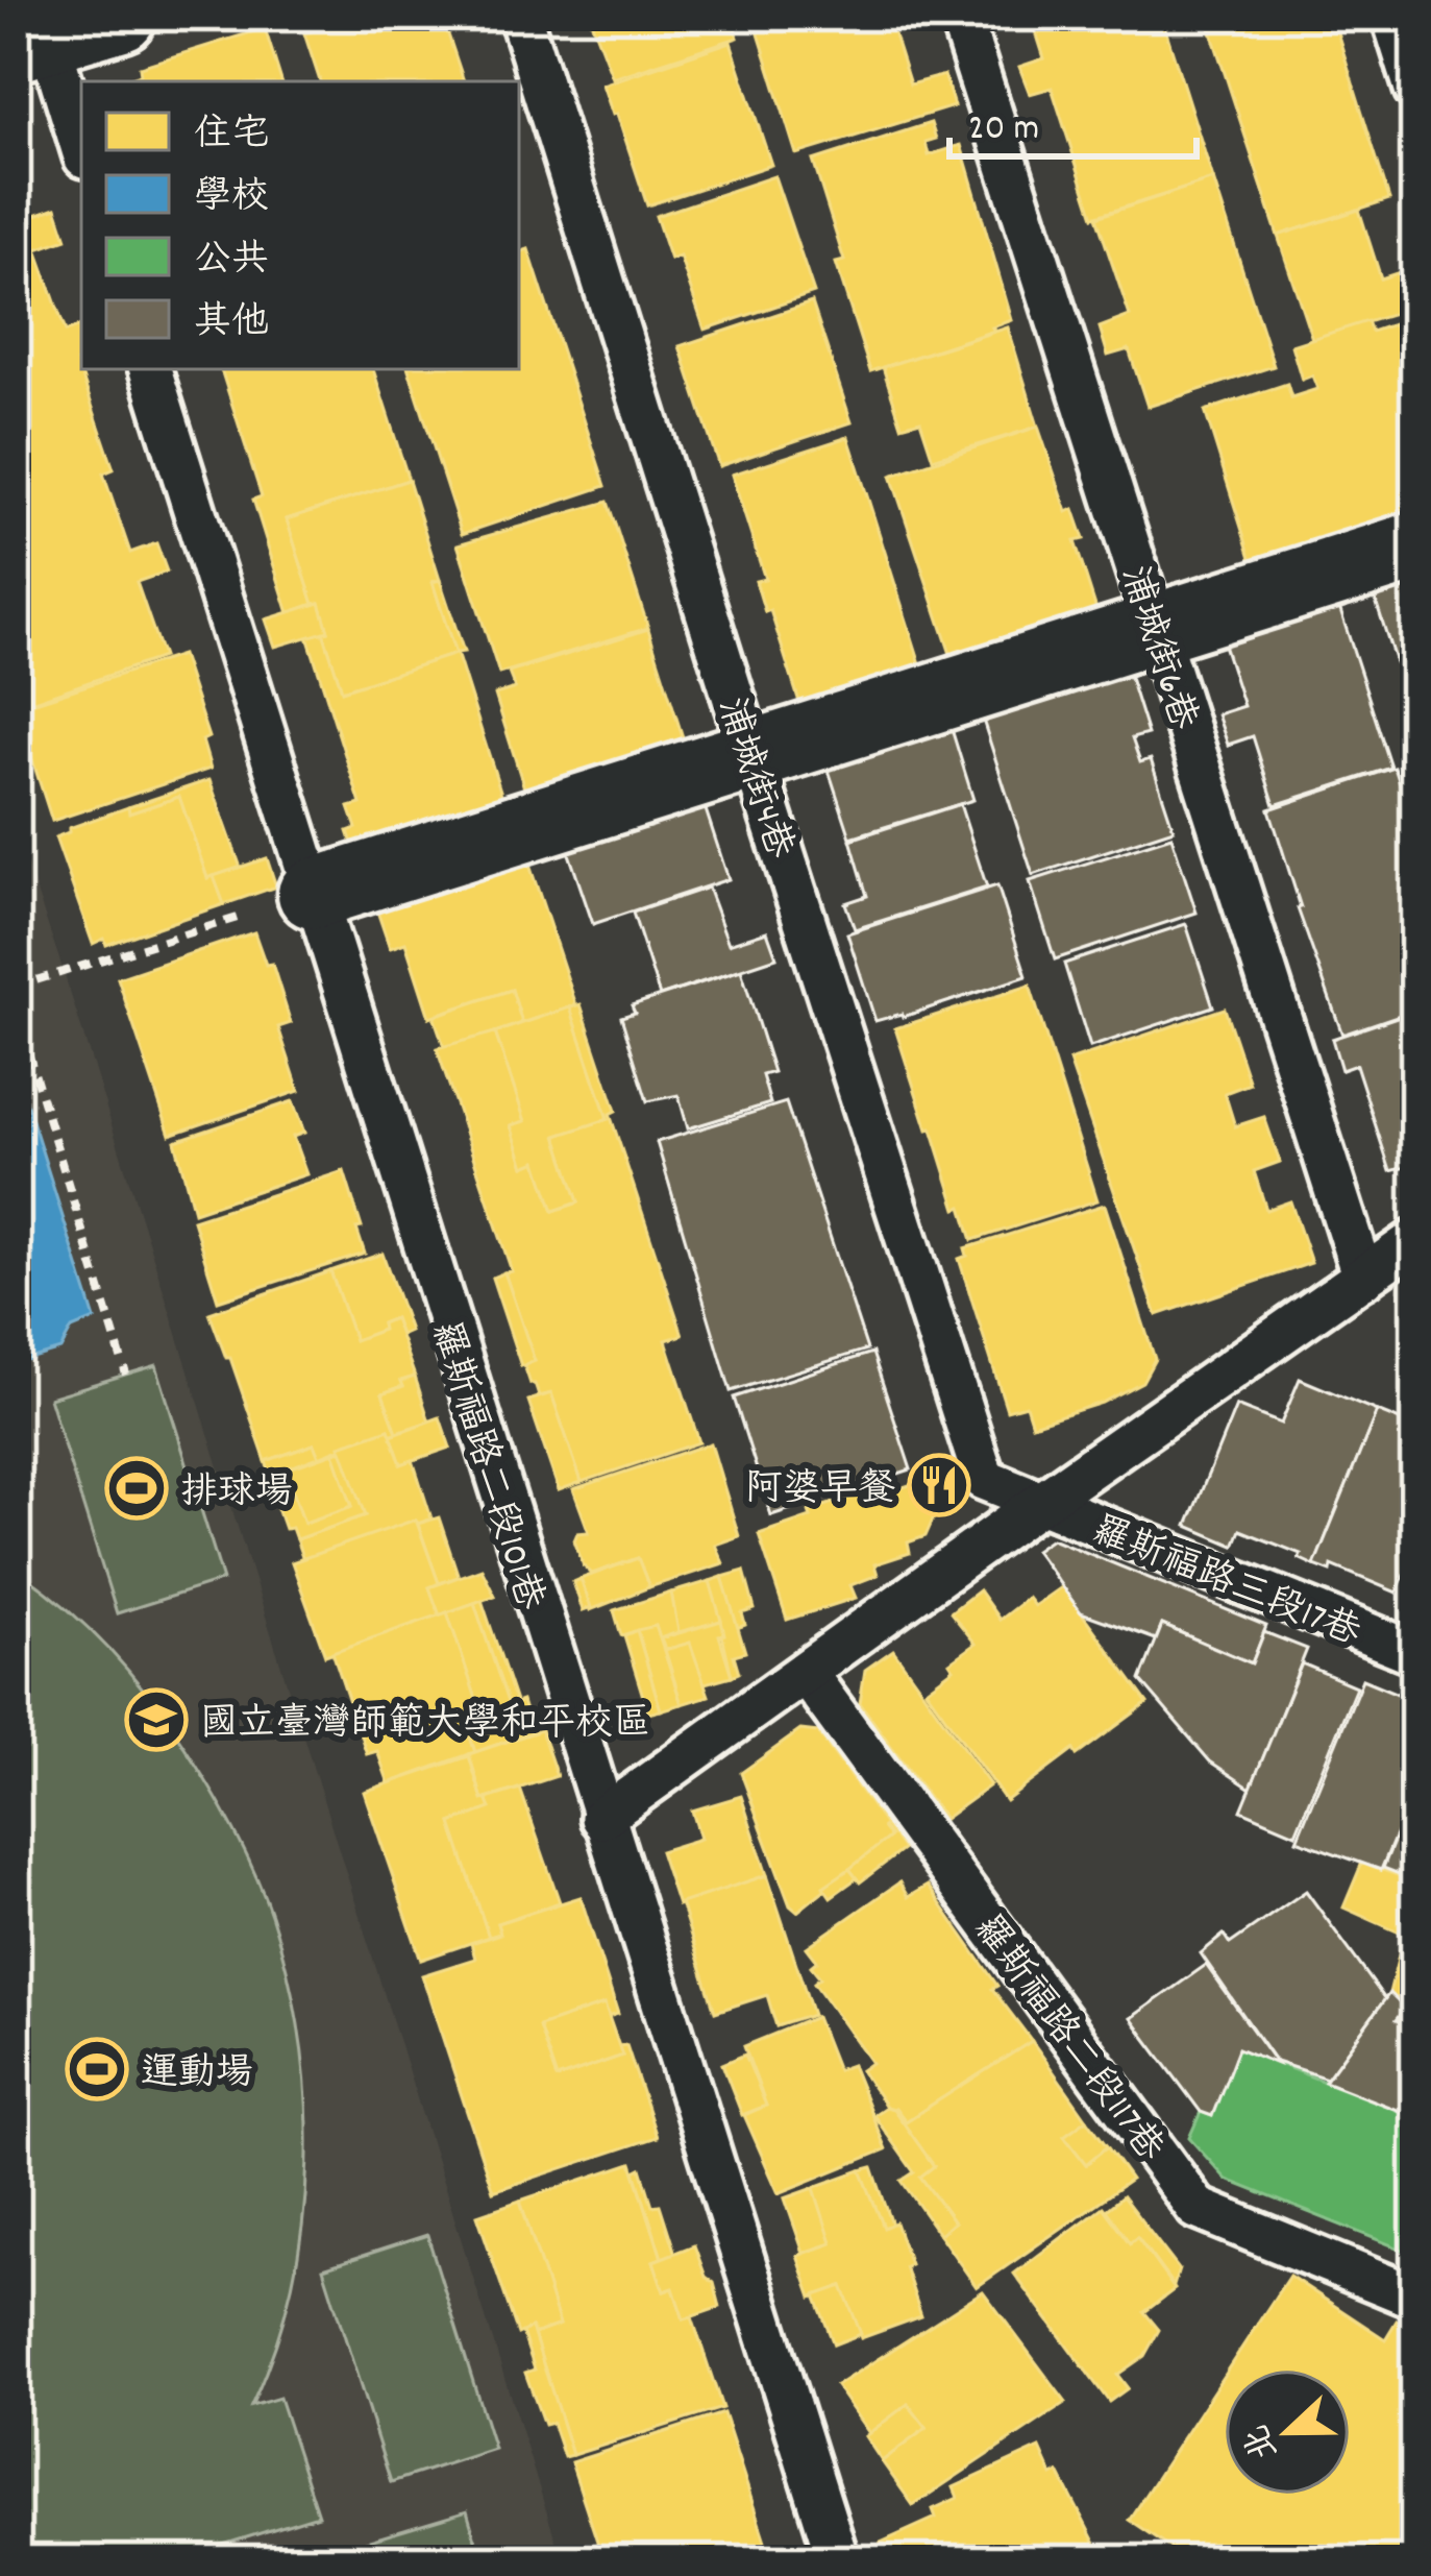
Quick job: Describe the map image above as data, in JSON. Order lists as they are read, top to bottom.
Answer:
{
  "streets": {
    "lane": [
      "浦城街6巷",
      "浦城街4巷",
      "羅斯福路二段101巷",
      "羅斯福路三段17巷",
      "羅斯福路二段117巷"
    ]
  },
  "crossings": [
    ["浦城街4巷", "羅斯福路三段17巷"]
  ],
  "places": {
    "restaurant": ["阿婆早餐"],
    "sports": ["排球場", "運動場"],
    "school or university": ["國立臺灣師範大學和平校區"]
  },
  "legend": [
    "住宅",
    "學校",
    "公共",
    "其他"
  ],
  "scale_bar": "20 m",
  "north": "left"
}
